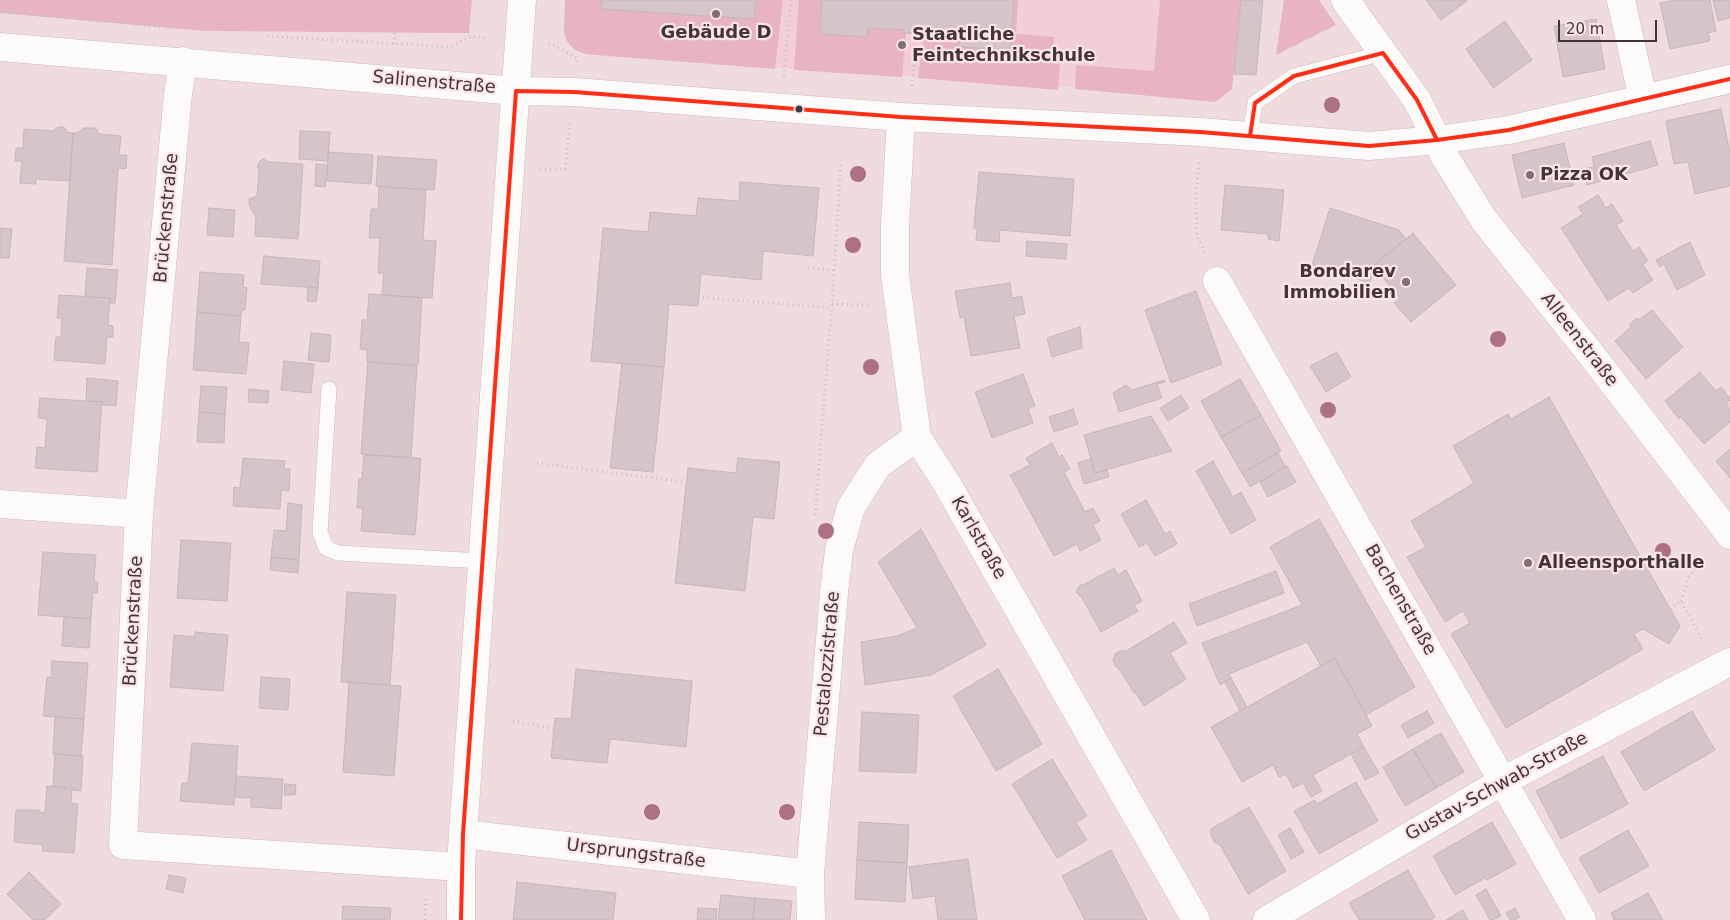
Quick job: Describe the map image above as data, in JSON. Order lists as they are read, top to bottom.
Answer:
{
  "streets": {
    "street": [
      "Salinenstraße",
      "Brückenstraße",
      "Alleenstraße",
      "Karlstraße",
      "Bachenstraße",
      "Pestalozzistraße",
      "Gustav-Schwab-Straße",
      "Ursprungstraße"
    ]
  },
  "crossings": [
    ["Salinenstraße", "Brückenstraße"],
    ["Salinenstraße", "Alleenstraße"],
    ["Salinenstraße", "Karlstraße"],
    ["Karlstraße", "Pestalozzistraße"],
    ["Bachenstraße", "Gustav-Schwab-Straße"],
    ["Pestalozzistraße", "Ursprungstraße"]
  ],
  "places": [
    "Gebäude D",
    "Staatliche Feintechnikschule",
    "Pizza OK",
    "Bondarev Immobilien",
    "Alleensporthalle"
  ],
  "scale_bar": "20 m"
}
